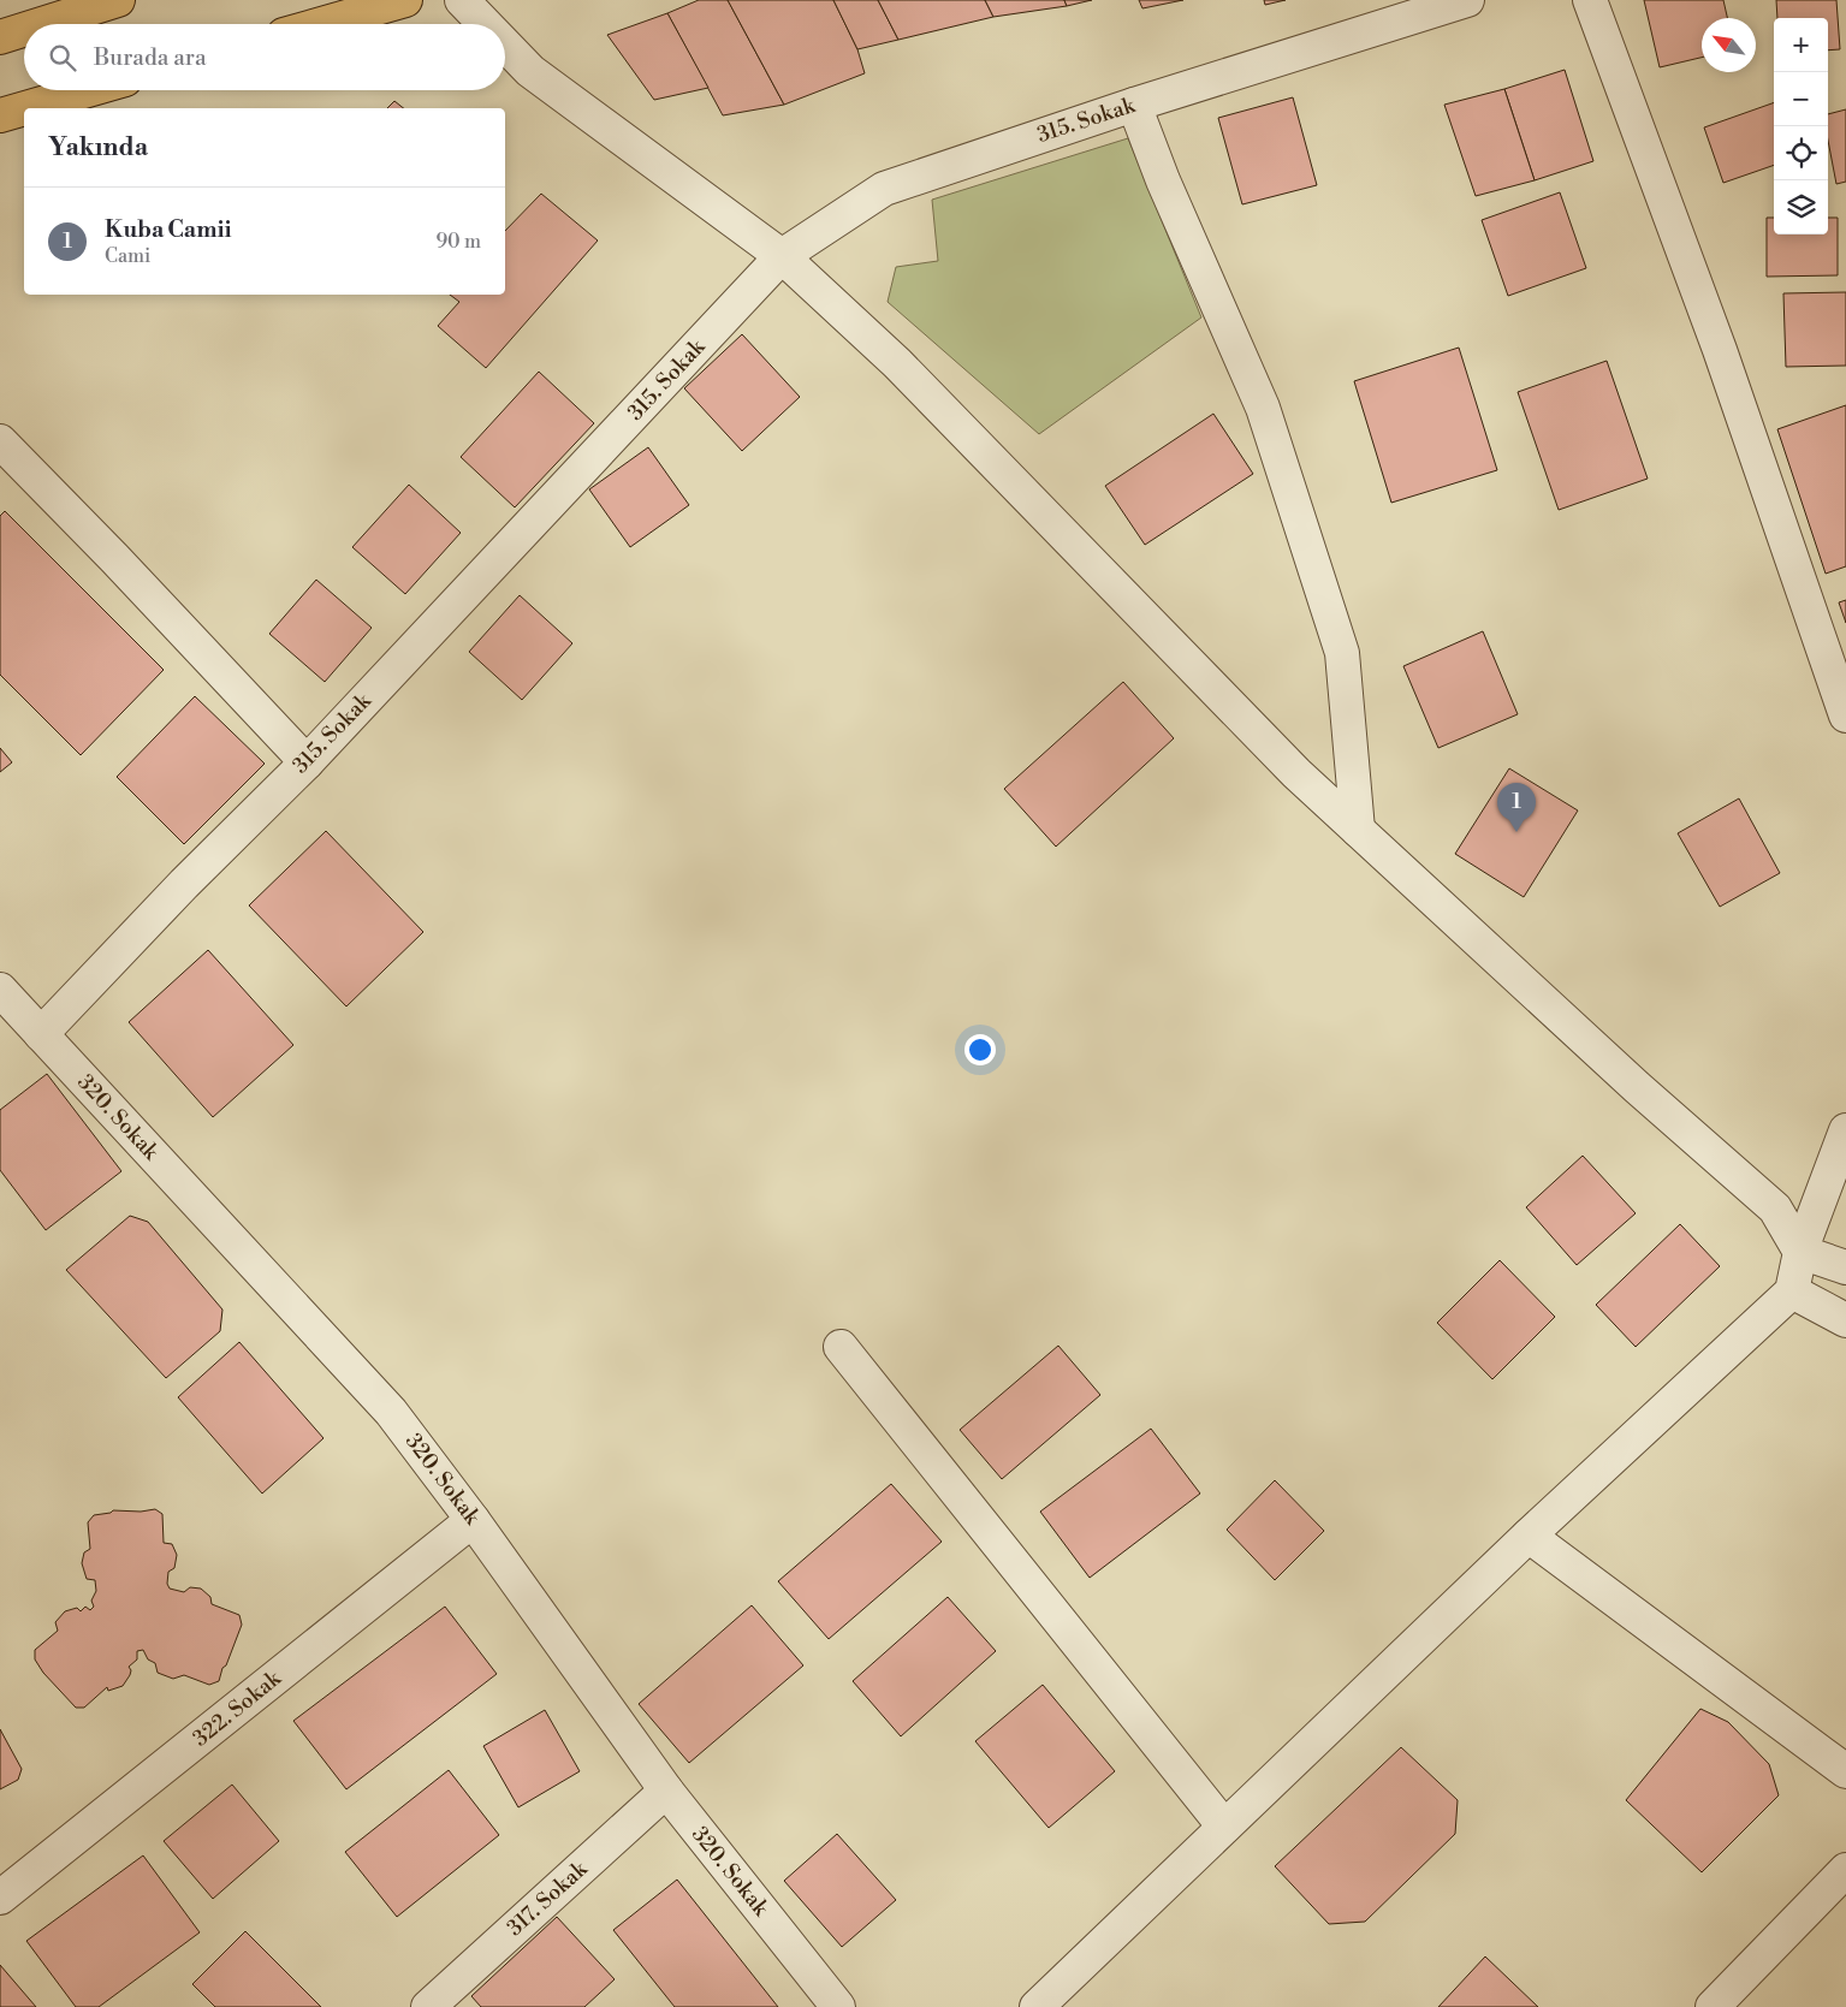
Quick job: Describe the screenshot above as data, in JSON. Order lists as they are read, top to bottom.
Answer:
{
  "streets": {
    "street": [
      "315. Sokak",
      "320. Sokak",
      "322. Sokak",
      "317. Sokak"
    ]
  },
  "crossings": [
    ["315. Sokak", "320. Sokak"],
    ["320. Sokak", "322. Sokak"],
    ["320. Sokak", "317. Sokak"]
  ],
  "north": "top left",
  "page": {
    "map_buttons": ["+", "−"],
    "search": "Burada ara",
    "heading": "Yakında",
    "list": [
      {
        "mark": "1",
        "name": "Kuba Camii",
        "note": "Cami",
        "value": "90 m"
      }
    ],
    "pins": "1"
  }
}
